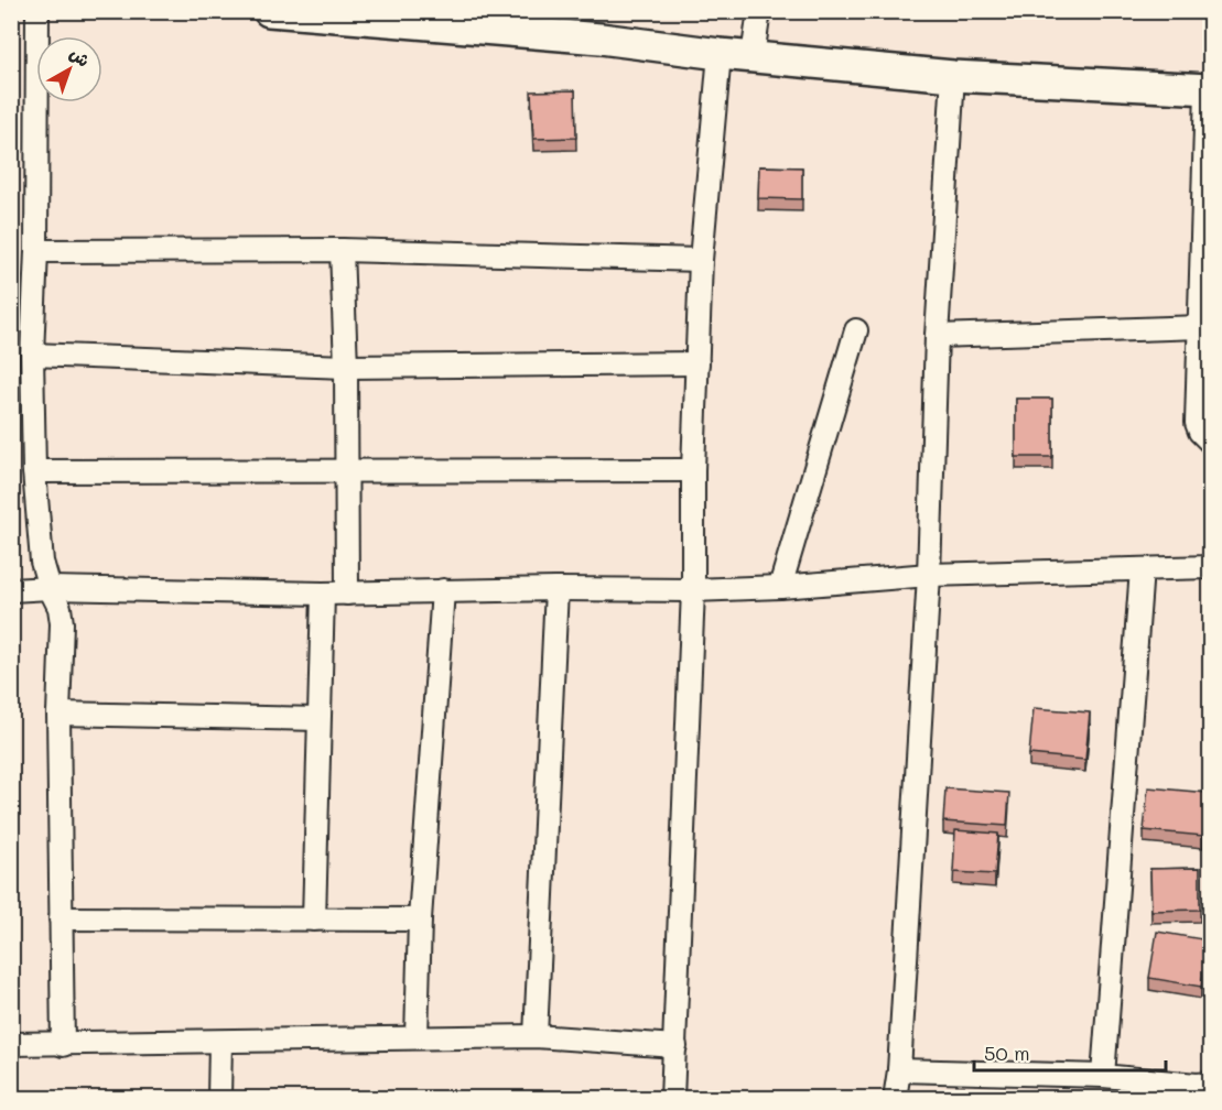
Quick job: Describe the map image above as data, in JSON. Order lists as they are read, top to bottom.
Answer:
{
  "scale_bar": "50 m",
  "north": "top right"
}
